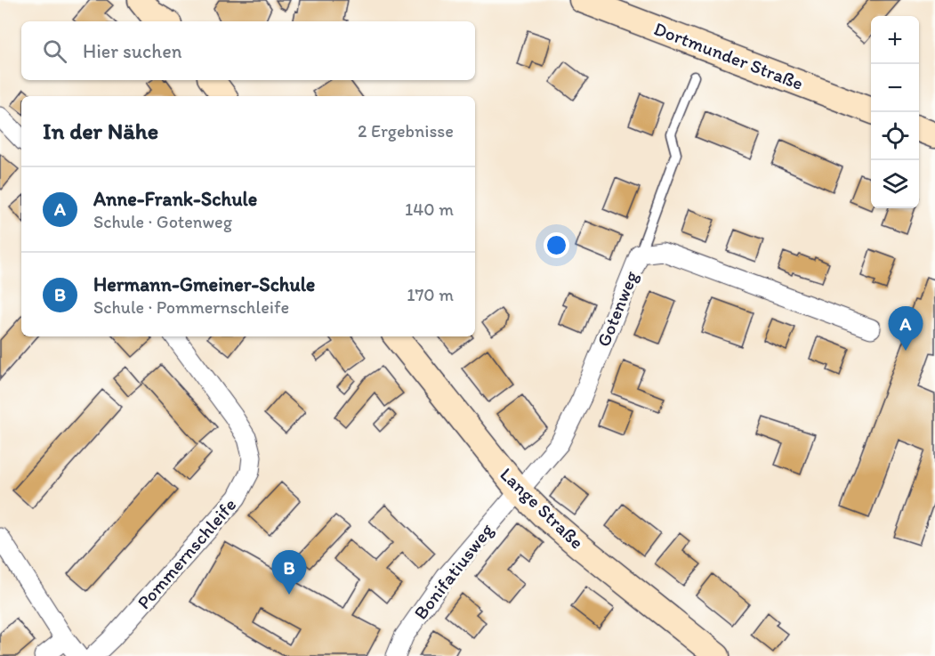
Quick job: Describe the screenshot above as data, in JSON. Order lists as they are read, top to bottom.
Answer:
{
  "streets": {
    "street": [
      "Dortmunder Straße",
      "Gotenweg",
      "Lange Straße",
      "Pommernschleife",
      "Bonifatiusweg"
    ]
  },
  "crossings": [
    ["Gotenweg", "Lange Straße"],
    ["Gotenweg", "Bonifatiusweg"],
    ["Lange Straße", "Bonifatiusweg"]
  ],
  "page": {
    "map_buttons": ["+", "−"],
    "search": "Hier suchen",
    "heading": ["In der Nähe", "2 Ergebnisse"],
    "list": [
      {
        "mark": "A",
        "name": "Anne-Frank-Schule",
        "note": "Schule · Gotenweg",
        "value": "140 m"
      },
      {
        "mark": "B",
        "name": "Hermann-Gmeiner-Schule",
        "note": "Schule · Pommernschleife",
        "value": "170 m"
      }
    ],
    "pins": ["A", "B"]
  }
}
